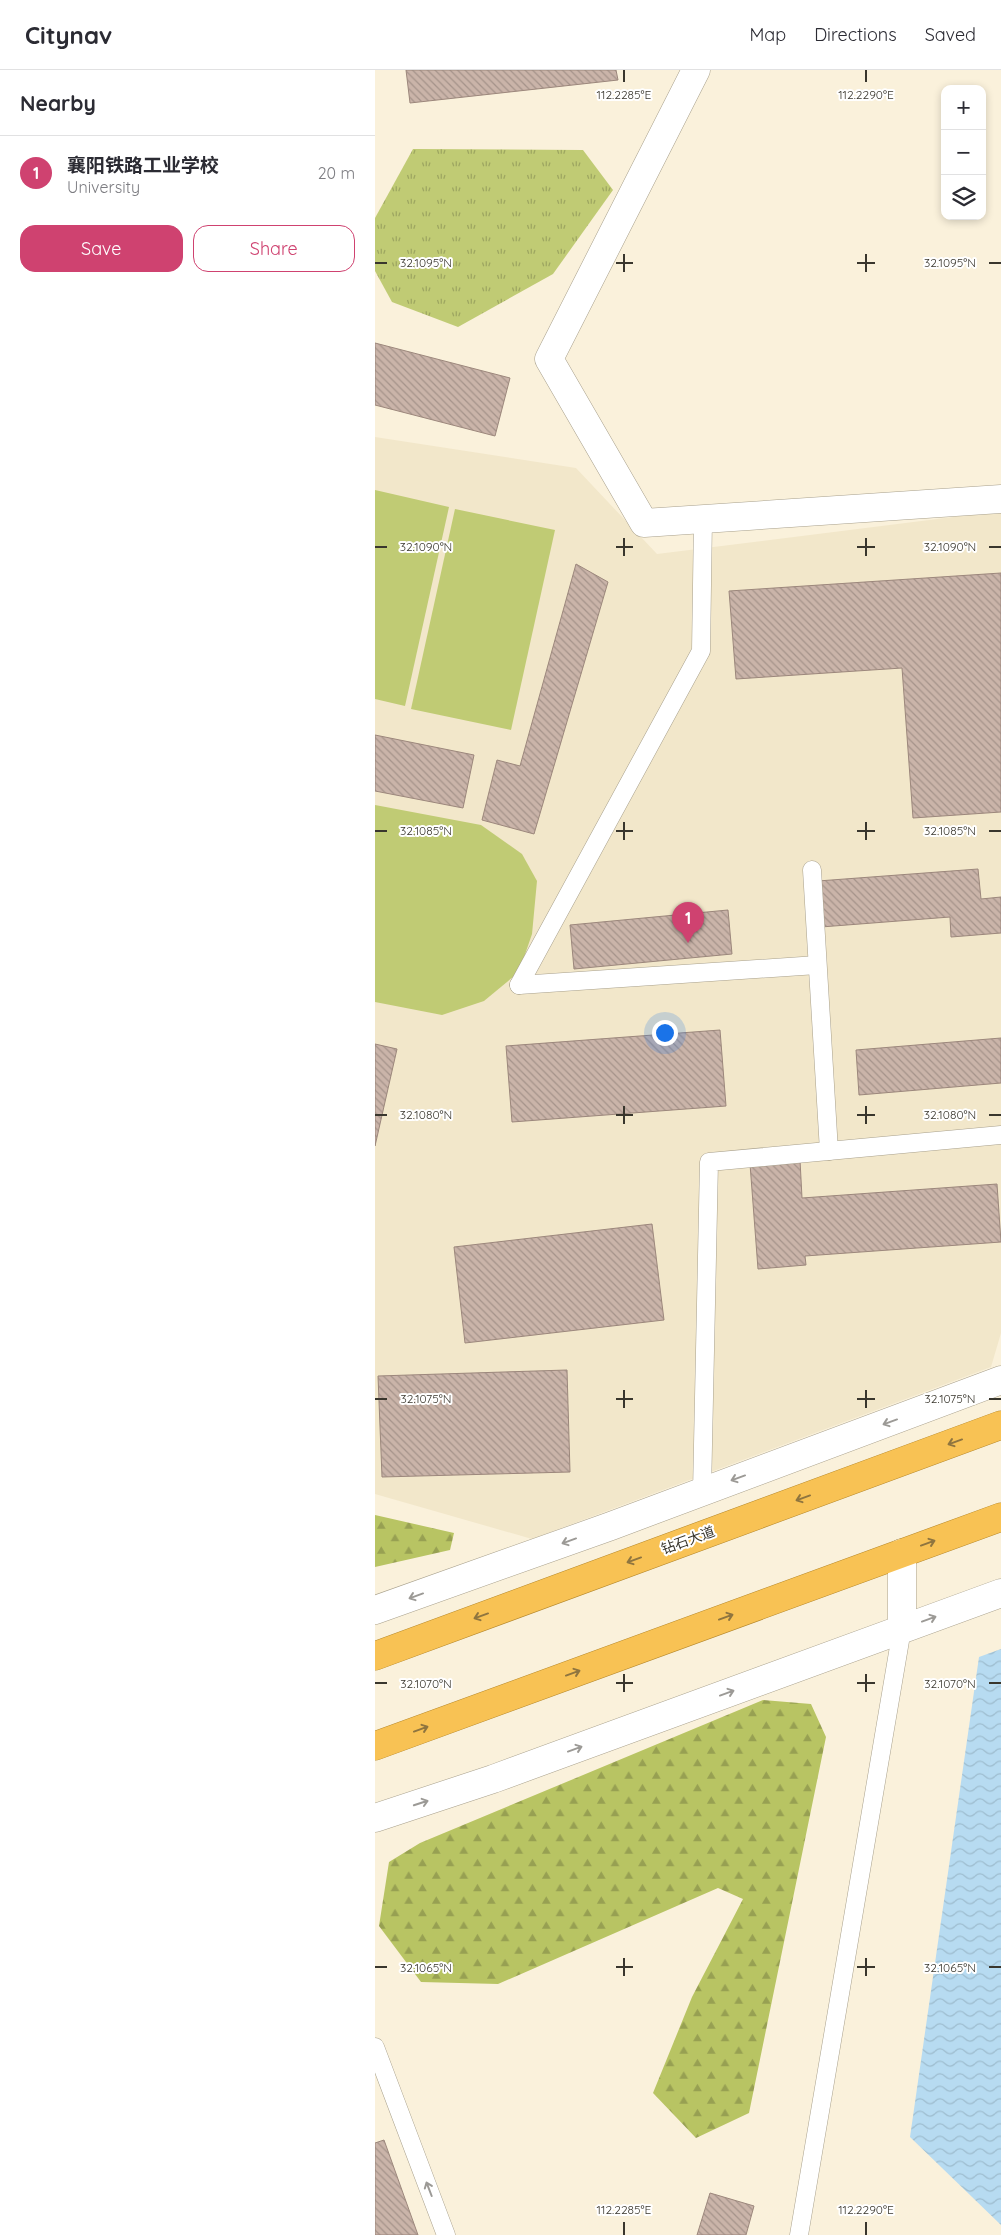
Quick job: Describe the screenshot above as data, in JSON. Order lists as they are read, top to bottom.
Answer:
{
  "streets": {
    "highway": ["钻石大道"]
  },
  "page": {
    "header": "Citynav",
    "nav": ["Map", "Directions", "Saved"],
    "heading": "Nearby",
    "map_buttons": ["+", "−"],
    "list": [
      {
        "mark": "1",
        "name": "襄阳铁路工业学校",
        "note": "University",
        "value": "20 m"
      }
    ],
    "buttons": ["Save", "Share"],
    "pins": "1"
  },
  "coordinates": [
    "112.2285°E",
    "112.2290°E",
    "32.1095°N",
    "32.1090°N",
    "32.1085°N",
    "32.1080°N",
    "32.1075°N",
    "32.1070°N",
    "32.1065°N"
  ]
}
